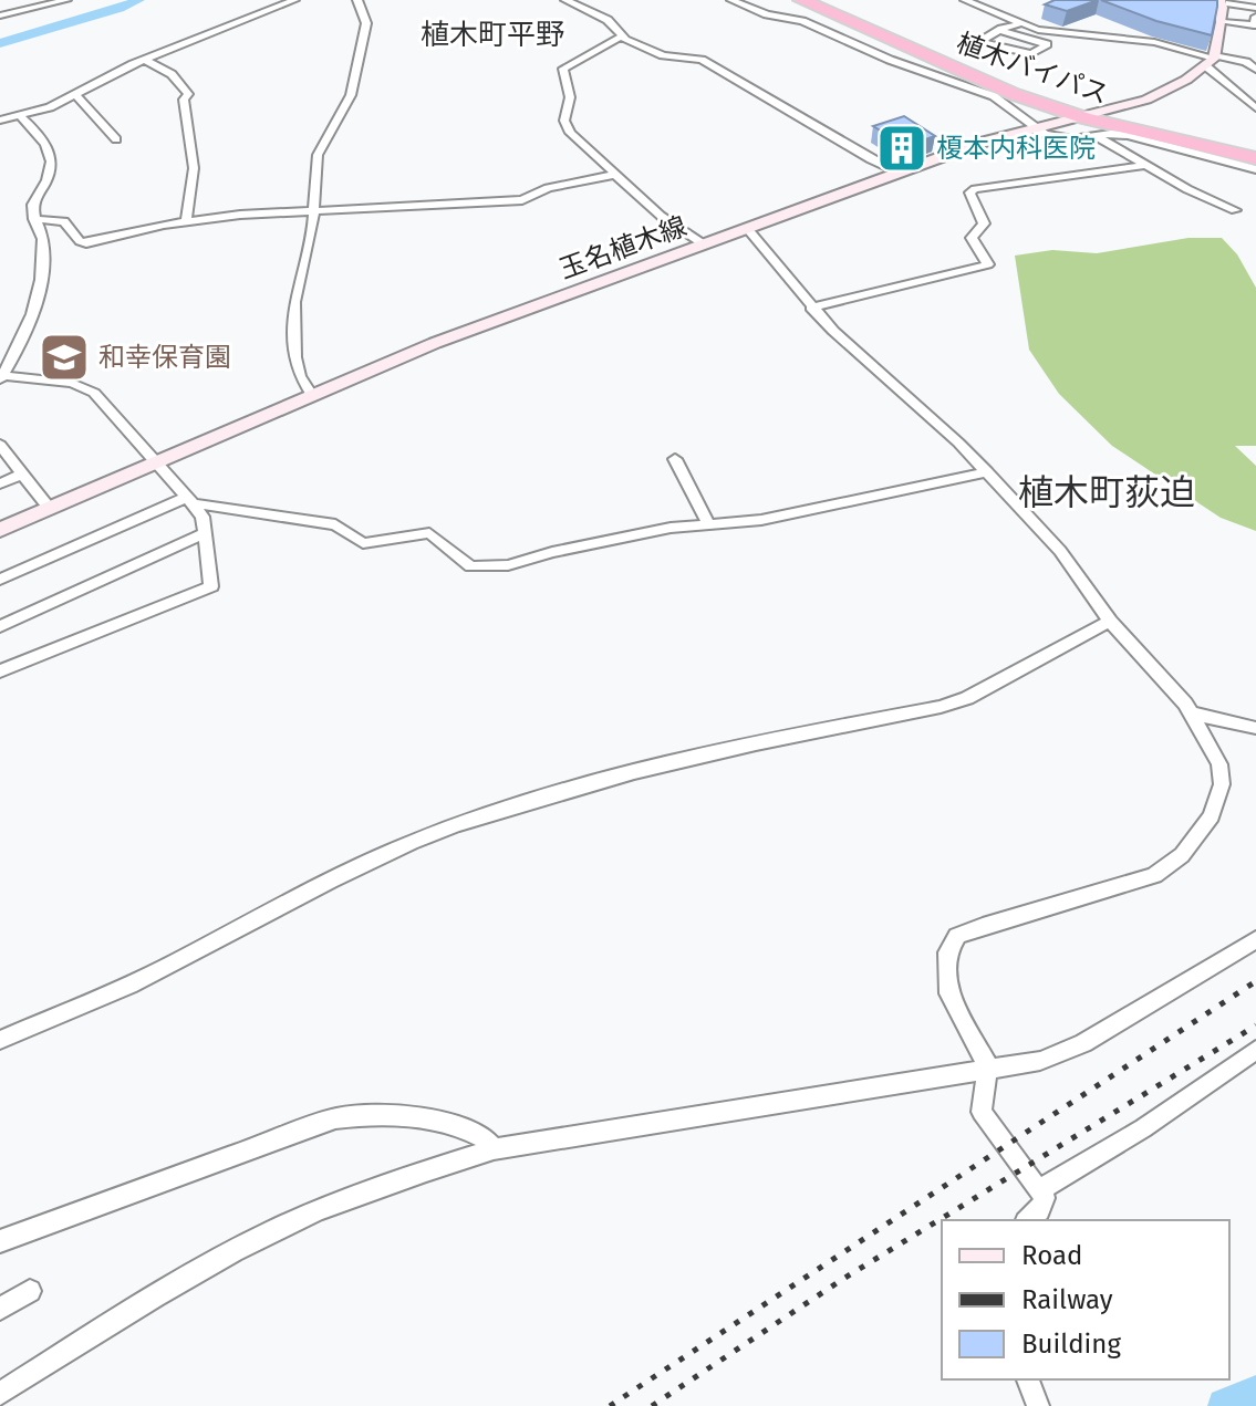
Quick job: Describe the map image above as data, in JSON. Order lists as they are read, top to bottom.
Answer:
{
  "streets": {
    "highway": ["植木バイパス"],
    "main road": ["玉名植木線"]
  },
  "crossings": [
    ["植木バイパス", "玉名植木線"]
  ],
  "districts": ["植木町平野", "植木町荻迫"],
  "places": {
    "building": ["榎本内科医院"],
    "school or university": ["和幸保育園"]
  },
  "legend": ["Road", "Railway", "Building"]
}
